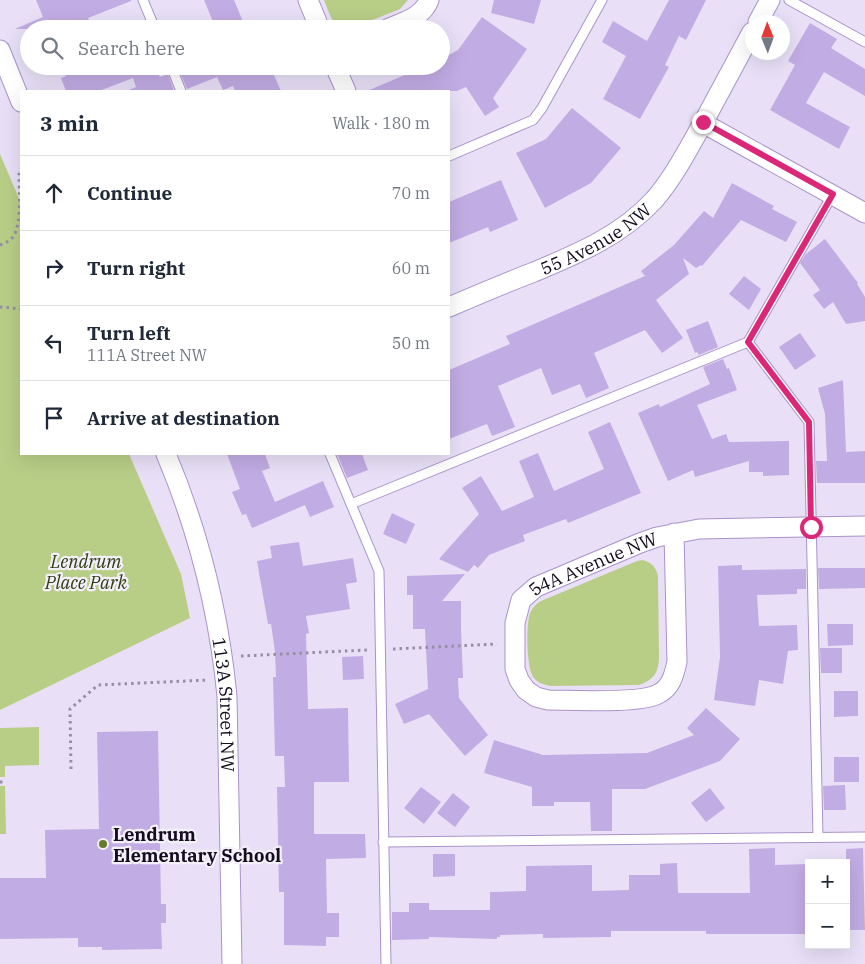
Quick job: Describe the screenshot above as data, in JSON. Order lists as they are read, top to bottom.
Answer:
{
  "streets": {
    "street": ["55 Avenue NW", "54A Avenue NW", "113A Street NW"]
  },
  "parks": ["Lendrum Place Park"],
  "places": ["Lendrum Elementary School"],
  "north": "top",
  "page": {
    "search": "Search here",
    "heading": ["3 min", "Walk · 180 m"],
    "list": [
      ["Continue", "70 m"],
      ["Turn right", "60 m"],
      ["Turn left", "111A Street NW", "50 m"],
      "Arrive at destination"
    ],
    "map_buttons": ["+", "−"]
  }
}
